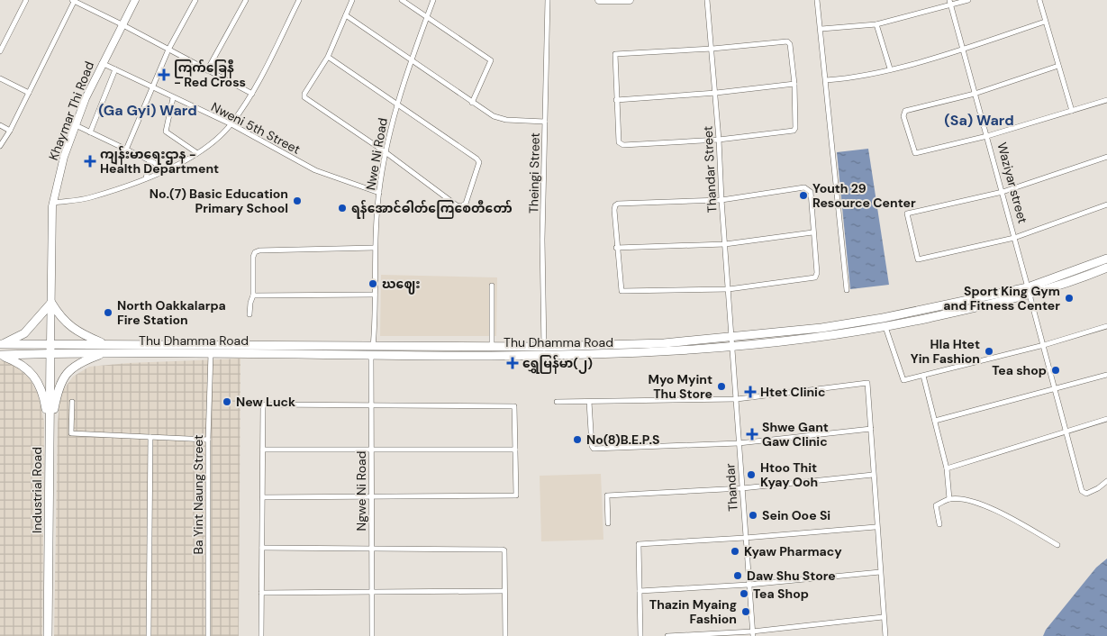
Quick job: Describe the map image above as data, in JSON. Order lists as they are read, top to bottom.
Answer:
{
  "streets": {
    "main road": ["Khaymar Thi Road", "Thu Dhamma Road", "Industrial Road"],
    "street": [
      "Nweni 5th Street",
      "Nwe Ni Road",
      "Thandar Street",
      "Theingi Street",
      "Waziyar street",
      "Thandar",
      "Ngwe Ni Road",
      "Ba Yint Naung Street"
    ]
  },
  "crossings": [
    ["Khaymar Thi Road", "Nweni 5th Street"],
    ["Khaymar Thi Road", "Thu Dhamma Road"],
    ["Khaymar Thi Road", "Industrial Road"],
    ["Nweni 5th Street", "Nwe Ni Road"],
    ["Nwe Ni Road", "Thu Dhamma Road"],
    ["Nwe Ni Road", "Ngwe Ni Road"],
    ["Thandar Street", "Thu Dhamma Road"],
    ["Thandar Street", "Thandar"],
    ["Theingi Street", "Thu Dhamma Road"],
    ["Waziyar street", "Thu Dhamma Road"],
    ["Thu Dhamma Road", "Thandar"],
    ["Thu Dhamma Road", "Industrial Road"],
    ["Thu Dhamma Road", "Ngwe Ni Road"],
    ["Thu Dhamma Road", "Ba Yint Naung Street"]
  ],
  "districts": ["(Ga Gyi) Ward", "(Sa) Ward"],
  "places": {
    "health": [
      "ကြက်ခြေနီ - Red Cross",
      "ကျန်းမာရေးဌာန - Health Department",
      "ရွှေမြန်မာ(၂)",
      "Htet Clinic",
      "Shwe Gant Gaw Clinic"
    ],
    "other": [
      "Youth 29 Resource Center",
      "No.(7) Basic Education Primary School",
      "ရန်အောင်ဓါတ်ကြေစေတီတော်",
      "ဃဈေး",
      "Sport King Gym and Fitness Center",
      "North Oakkalarpa Fire Station",
      "Hla Htet Yin Fashion",
      "Tea shop",
      "Myo Myint Thu Store",
      "New Luck",
      "No(8)B.E.P.S",
      "Htoo Thit Kyay Ooh",
      "Sein Ooe Si",
      "Kyaw Pharmacy",
      "Daw Shu Store",
      "Tea Shop",
      "Thazin Myaing Fashion"
    ]
  }
}
